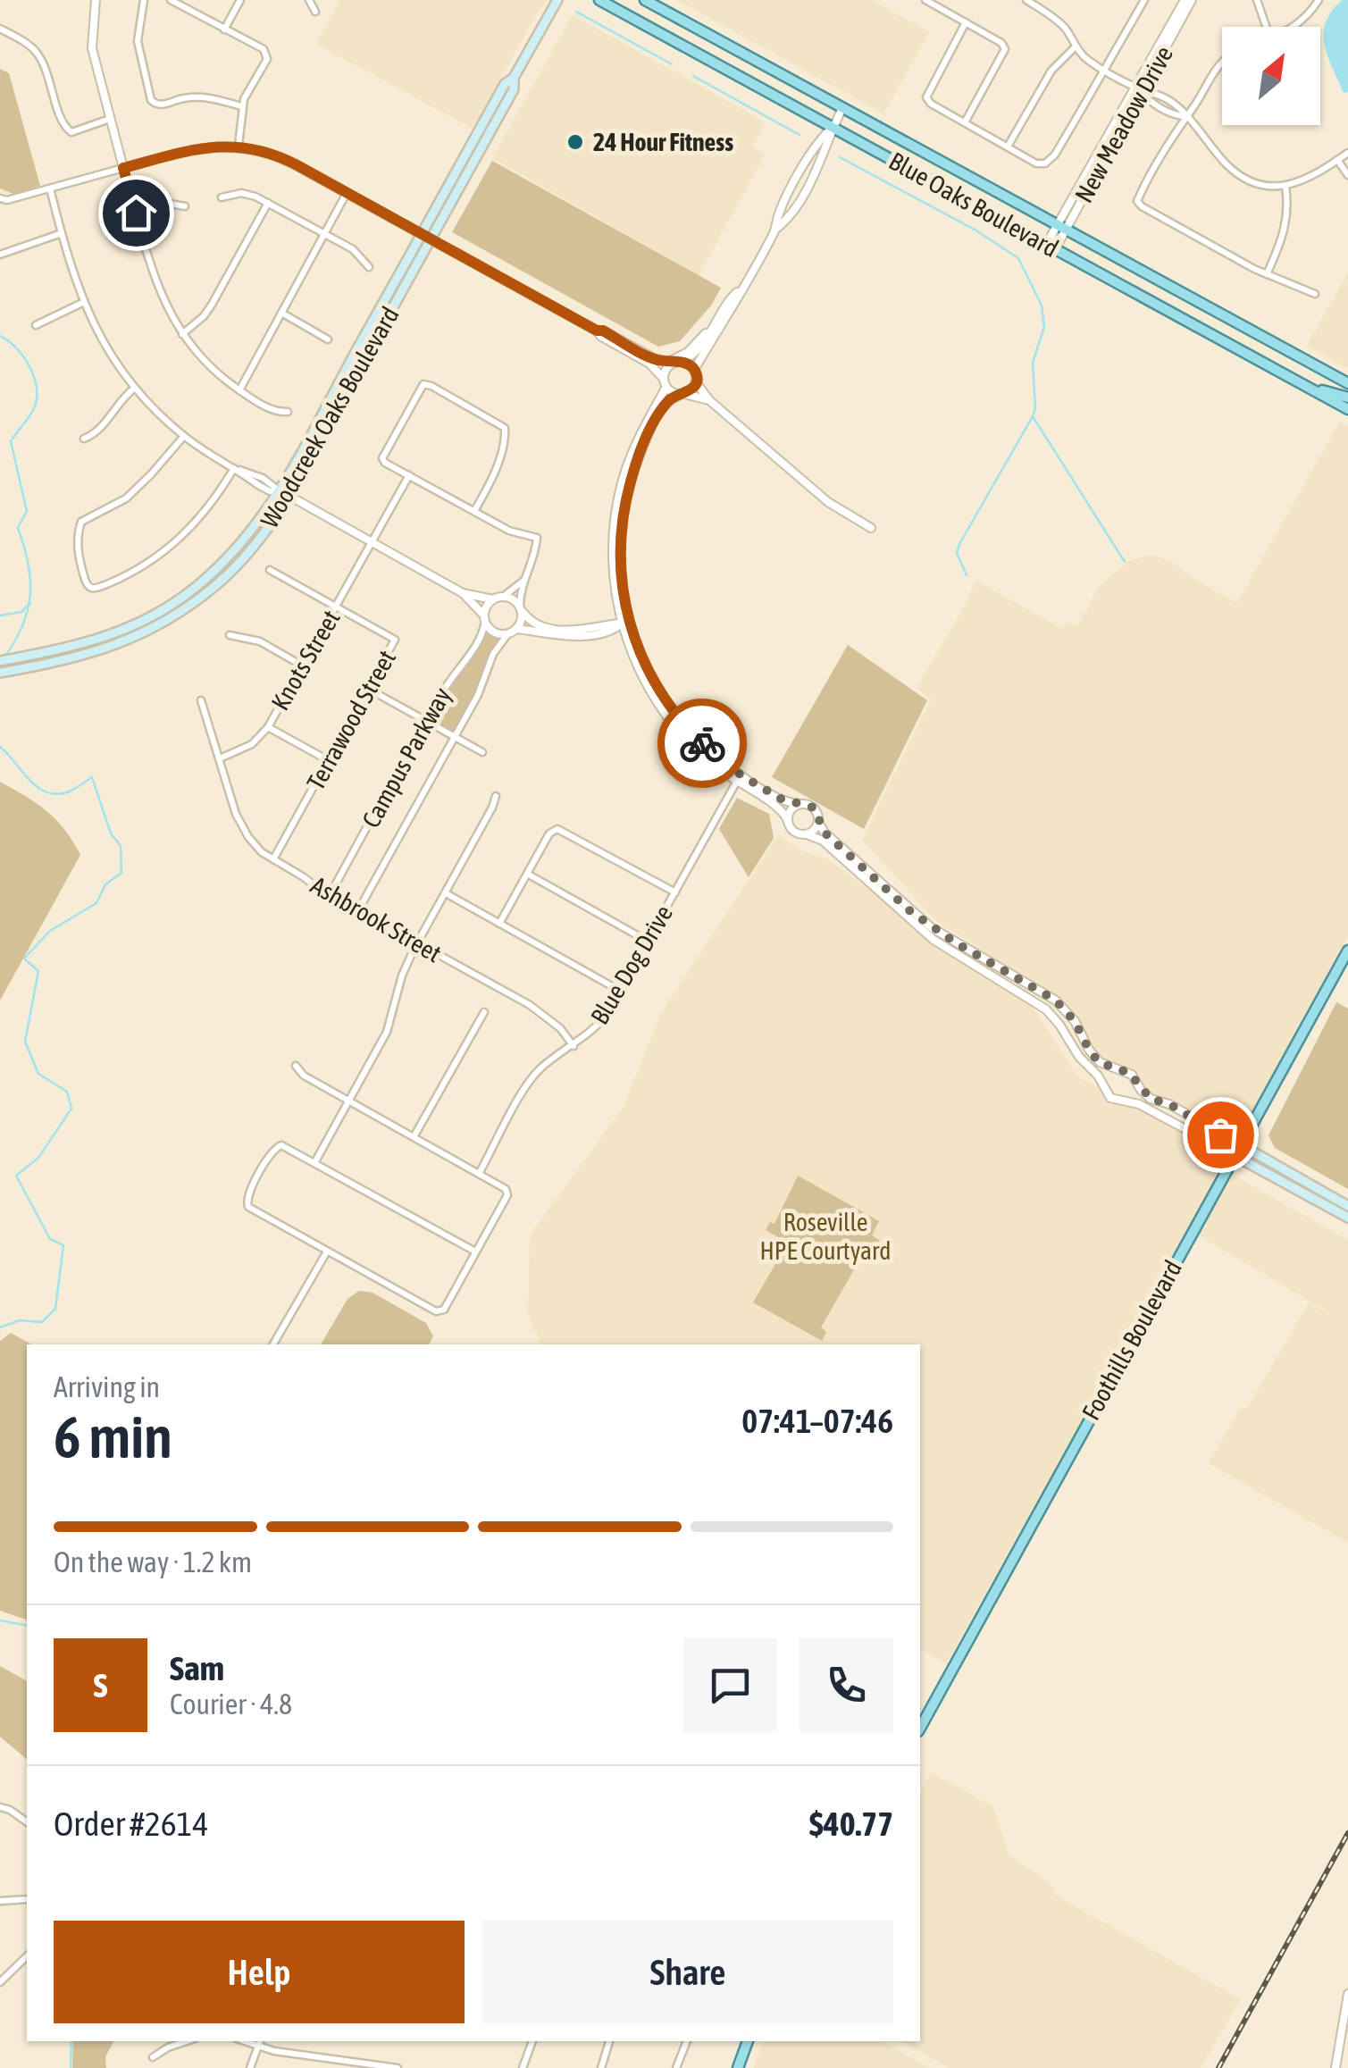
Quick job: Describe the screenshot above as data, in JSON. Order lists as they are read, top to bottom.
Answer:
{
  "streets": {
    "main road": ["Blue Oaks Boulevard", "Woodcreek Oaks Boulevard", "Foothills Boulevard"],
    "street": [
      "New Meadow Drive",
      "Knots Street",
      "Terrawood Street",
      "Campus Parkway",
      "Ashbrook Street",
      "Blue Dog Drive"
    ]
  },
  "crossings": [
    ["New Meadow Drive", "Blue Oaks Boulevard"],
    ["Knots Street", "Terrawood Street"],
    ["Knots Street", "Ashbrook Street"],
    ["Terrawood Street", "Ashbrook Street"],
    ["Campus Parkway", "Ashbrook Street"],
    ["Ashbrook Street", "Blue Dog Drive"]
  ],
  "parks": ["Roseville HPE Courtyard"],
  "places": ["24 Hour Fitness"],
  "north": "top right",
  "page": {
    "heading": ["6 min", "Arriving in", "07:41–07:46"],
    "panel": [
      "Sam",
      "Courier · 4.8",
      "Order #2614",
      "$40.77"
    ],
    "bar": "On the way · 1.2 km",
    "round": "S",
    "buttons": ["Help", "Share"]
  }
}
